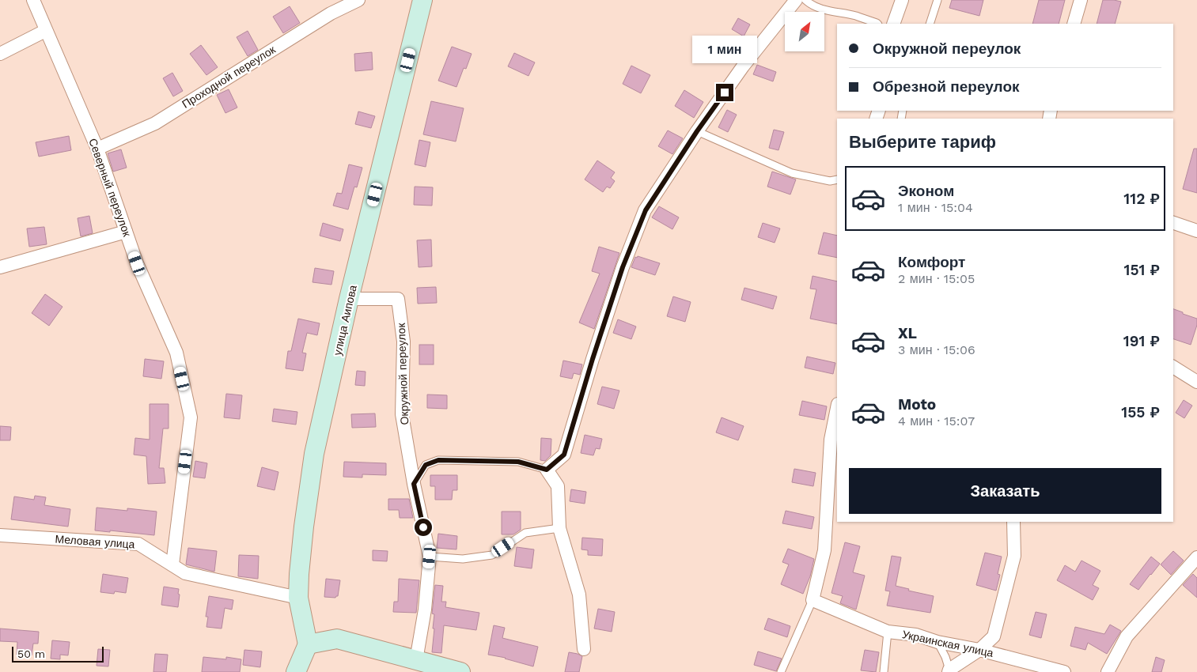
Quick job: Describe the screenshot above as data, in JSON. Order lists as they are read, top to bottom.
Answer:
{
  "streets": {
    "street": [
      "Проходной переулок",
      "Северный переулок",
      "улица Аипова",
      "Окружной переулок",
      "Меловая улица",
      "Украинская улица"
    ]
  },
  "crossings": [
    ["Проходной переулок", "Северный переулок"],
    ["Северный переулок", "Меловая улица"],
    ["улица Аипова", "Окружной переулок"],
    ["улица Аипова", "Меловая улица"]
  ],
  "scale_bar": "50 m",
  "north": "top right",
  "page": {
    "banner": ["Окружной переулок", "Обрезной переулок"],
    "bubble": "1 мин",
    "heading": "Выберите тариф",
    "list": [
      {
        "name": "Эконом",
        "note": "1 мин · 15:04",
        "value": "112 ₽"
      },
      {
        "name": "Комфорт",
        "note": "2 мин · 15:05",
        "value": "151 ₽"
      },
      {
        "name": "XL",
        "note": "3 мин · 15:06",
        "value": "191 ₽"
      },
      {
        "name": "Moto",
        "note": "4 мин · 15:07",
        "value": "155 ₽"
      }
    ],
    "buttons": "Заказать",
    "scale": "50 m"
  }
}
